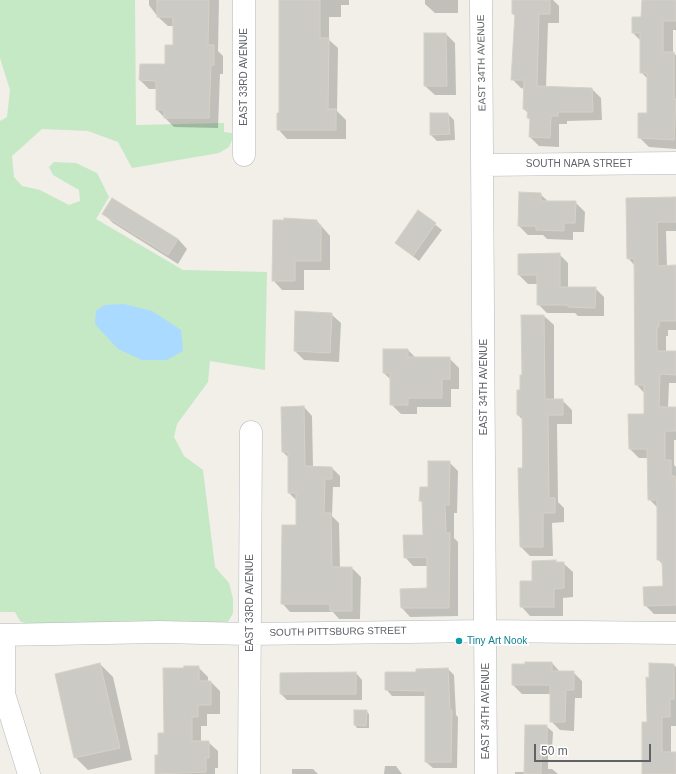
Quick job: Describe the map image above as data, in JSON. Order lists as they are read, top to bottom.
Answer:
{
  "streets": {
    "street": [
      "EAST 34TH AVENUE",
      "EAST 33RD AVENUE",
      "SOUTH NAPA STREET",
      "SOUTH PITTSBURG STREET"
    ]
  },
  "crossings": [
    ["EAST 34TH AVENUE", "SOUTH NAPA STREET"],
    ["EAST 34TH AVENUE", "SOUTH PITTSBURG STREET"],
    ["EAST 33RD AVENUE", "SOUTH PITTSBURG STREET"]
  ],
  "places": ["Tiny Art Nook"],
  "scale_bar": "50 m"
}
